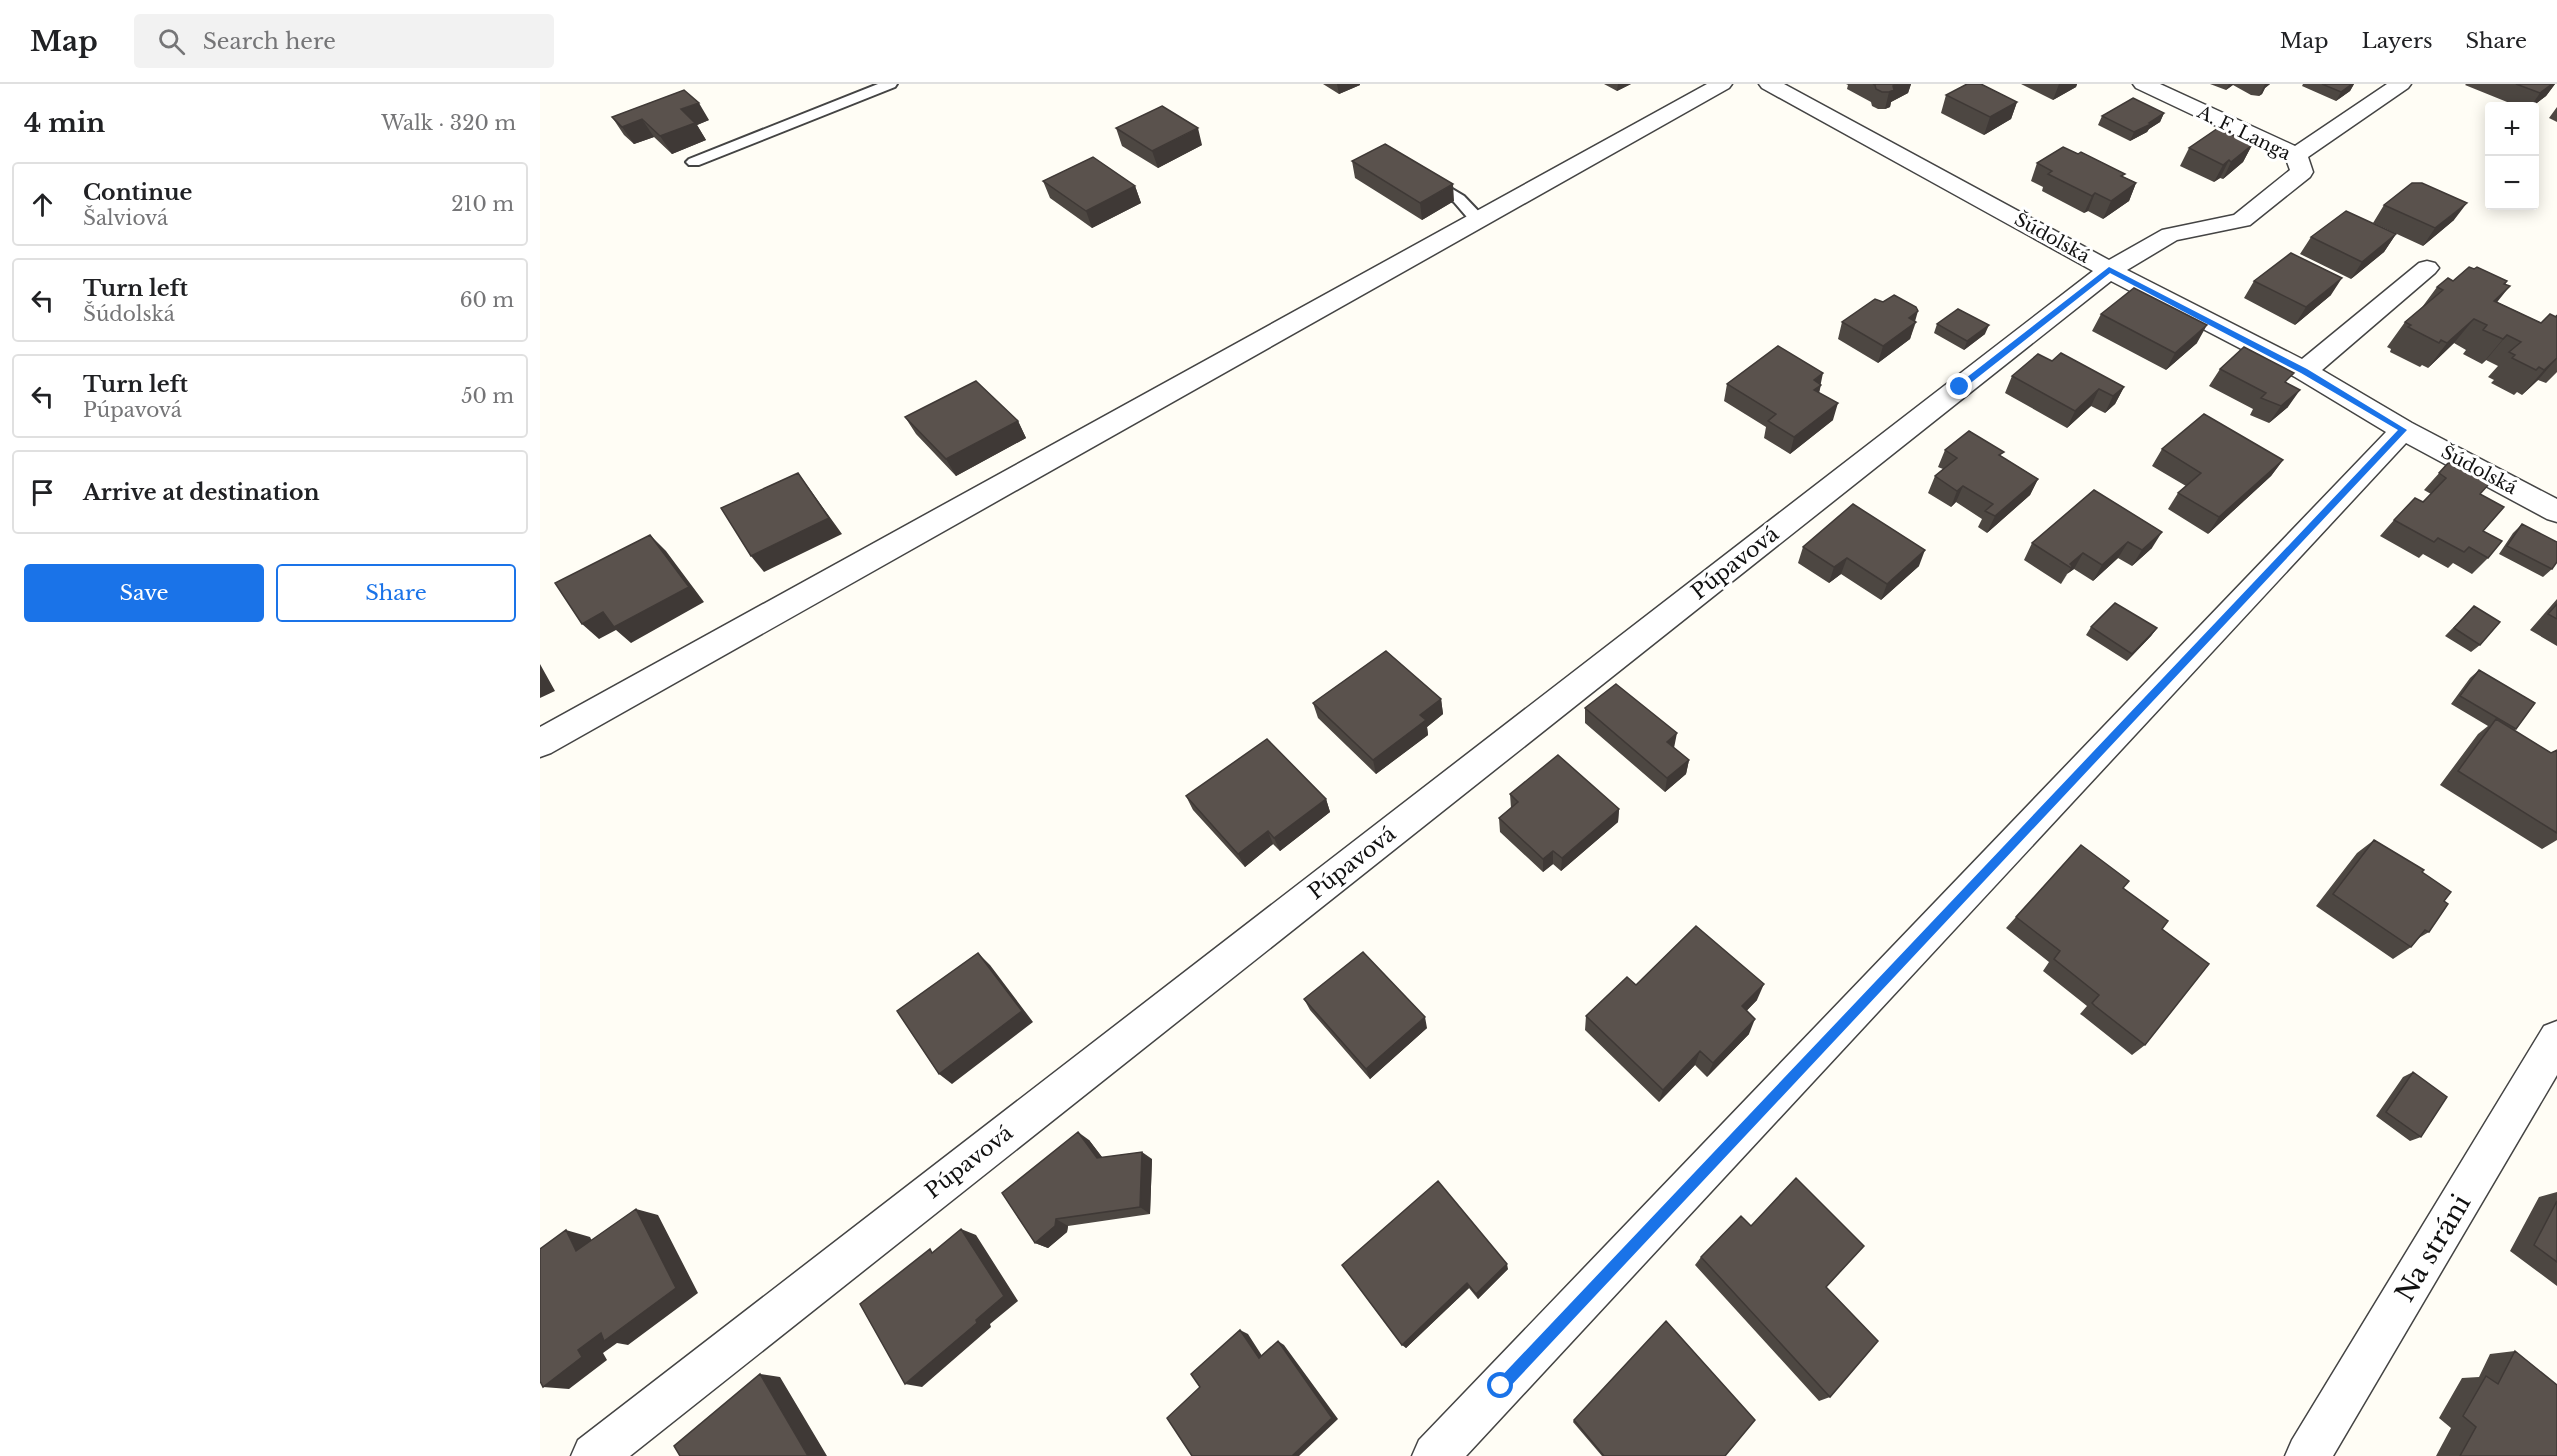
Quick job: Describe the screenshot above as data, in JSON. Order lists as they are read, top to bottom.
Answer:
{
  "streets": {
    "street": [
      "A. F. Langa",
      "Šúdolská",
      "Púpavová",
      "Na stráni"
    ]
  },
  "crossings": [
    ["A. F. Langa", "Šúdolská"],
    ["A. F. Langa", "Púpavová"],
    ["Šúdolská", "Púpavová"]
  ],
  "page": {
    "header": "Map",
    "search": "Search here",
    "nav": ["Map", "Layers", "Share"],
    "heading": ["4 min", "Walk · 320 m"],
    "map_buttons": ["+", "−"],
    "list": [
      ["Continue", "Šalviová", "210 m"],
      ["Turn left", "Šúdolská", "60 m"],
      ["Turn left", "Púpavová", "50 m"],
      "Arrive at destination"
    ],
    "buttons": ["Save", "Share"]
  }
}
